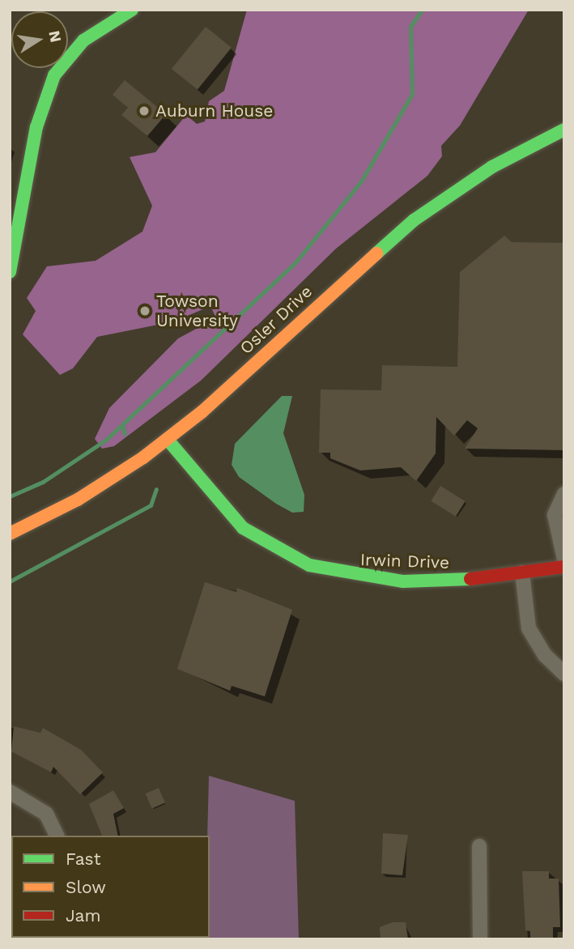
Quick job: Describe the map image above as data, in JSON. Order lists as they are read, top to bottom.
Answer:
{
  "streets": {
    "street": ["Osler Drive", "Irwin Drive"]
  },
  "crossings": [
    ["Osler Drive", "Irwin Drive"]
  ],
  "places": ["Auburn House", "Towson University"],
  "legend": ["Fast", "Slow", "Jam"],
  "north": "right"
}
